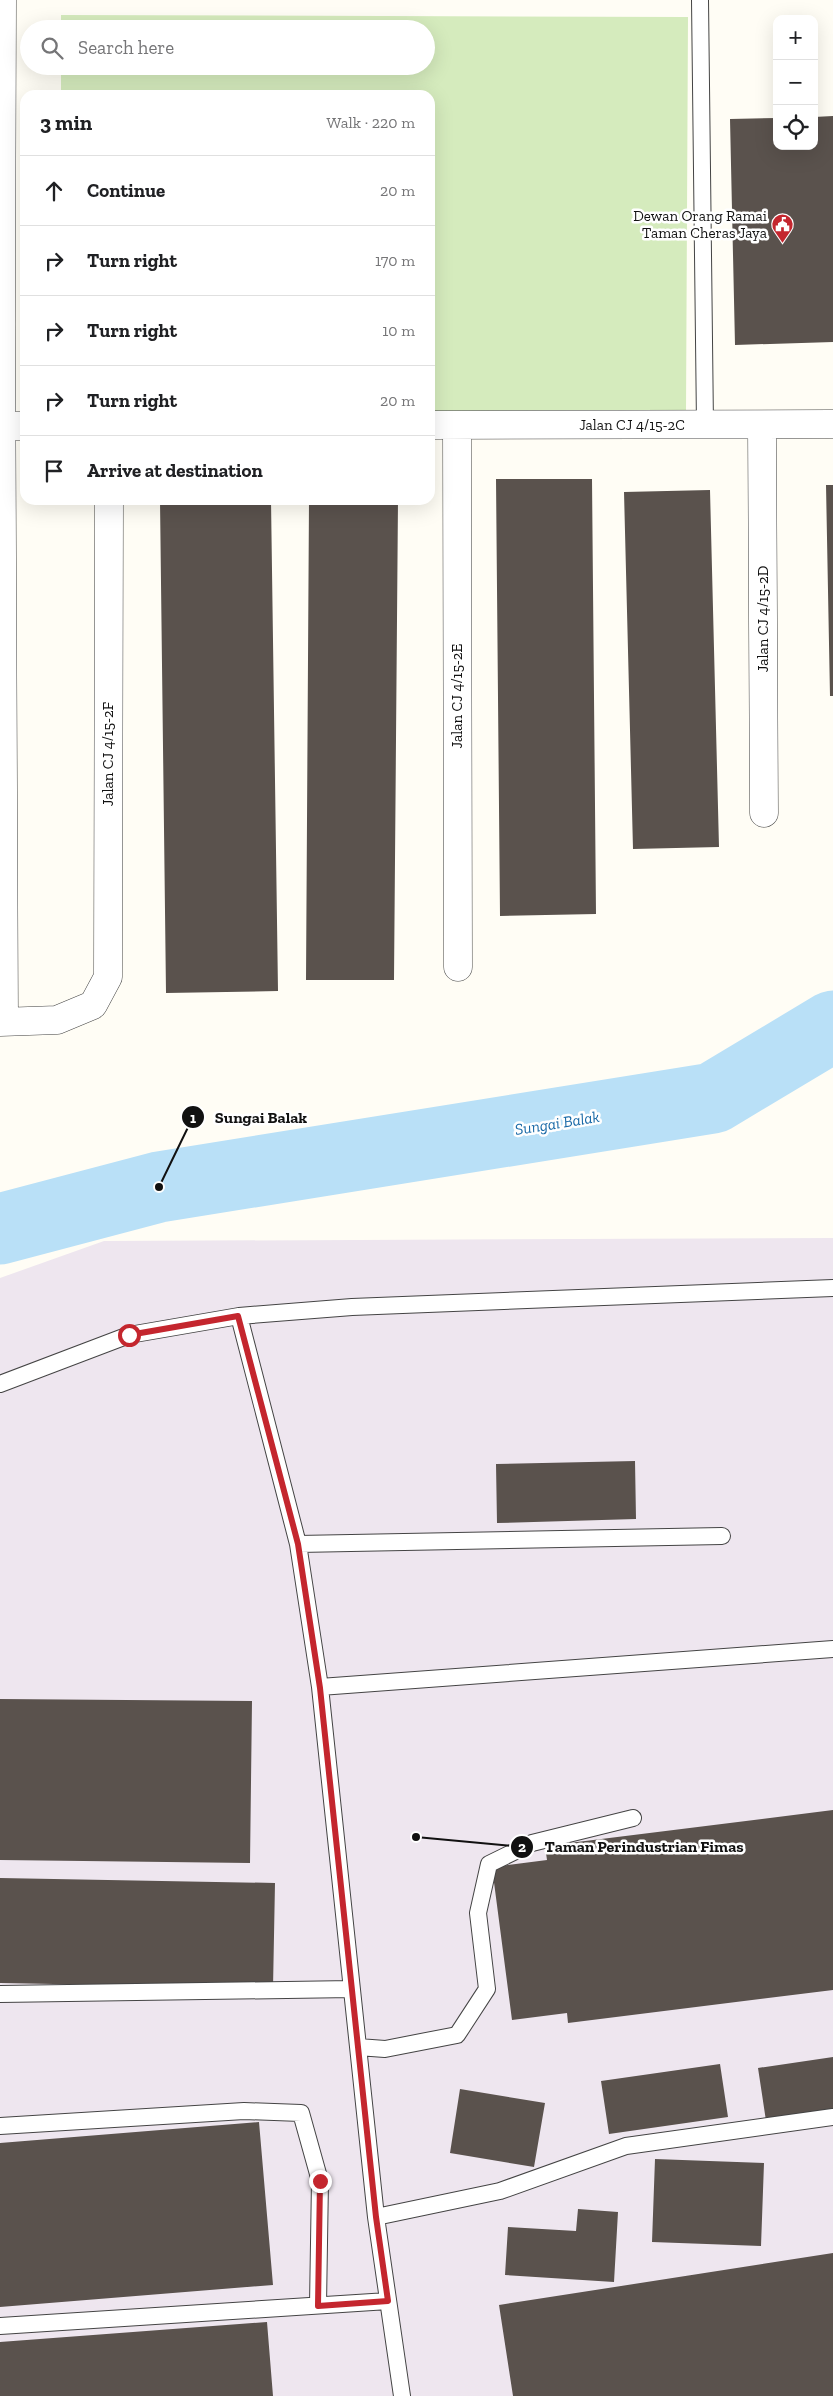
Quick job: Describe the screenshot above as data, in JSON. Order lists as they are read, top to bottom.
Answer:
{
  "streets": {
    "street": [
      "Jalan CJ 4/15-2C",
      "Jalan CJ 4/15-2D",
      "Jalan CJ 4/15-2E",
      "Jalan CJ 4/15-2F"
    ]
  },
  "crossings": [
    ["Jalan CJ 4/15-2C", "Jalan CJ 4/15-2D"],
    ["Jalan CJ 4/15-2C", "Jalan CJ 4/15-2E"]
  ],
  "water": ["Sungai Balak"],
  "places": {
    "public building": ["Dewan Orang Ramai Taman Cheras Jaya"],
    "other": ["Sungai Balak", "Taman Perindustrian Fimas"]
  },
  "page": {
    "map_buttons": ["+", "−"],
    "search": "Search here",
    "heading": ["3 min", "Walk · 220 m"],
    "list": [
      ["Continue", "20 m"],
      ["Turn right", "170 m"],
      ["Turn right", "10 m"],
      ["Turn right", "20 m"],
      "Arrive at destination"
    ]
  }
}
